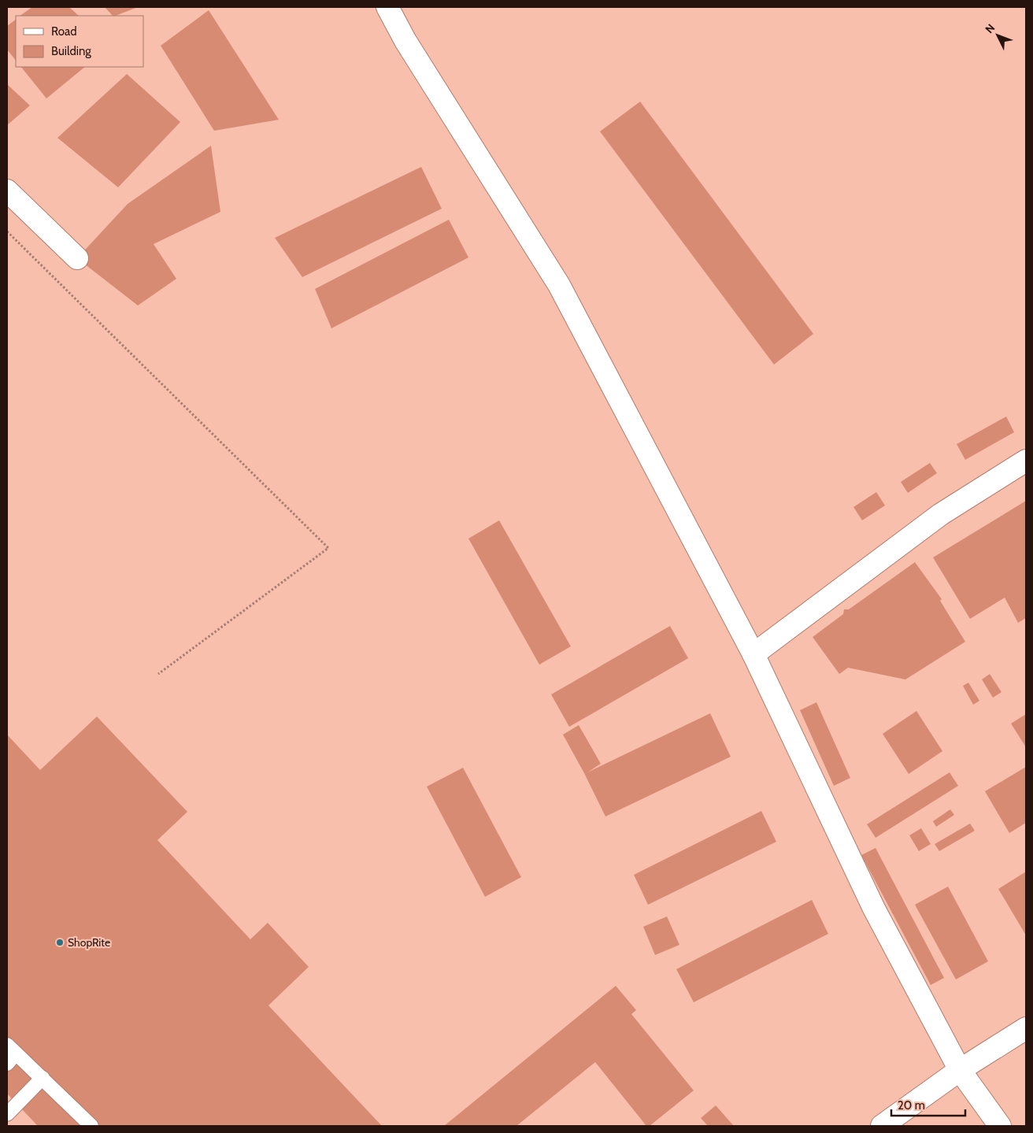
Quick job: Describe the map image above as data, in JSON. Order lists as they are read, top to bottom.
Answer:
{
  "places": ["ShopRite"],
  "legend": ["Road", "Building"],
  "scale_bar": "20 m",
  "north": "top left"
}
